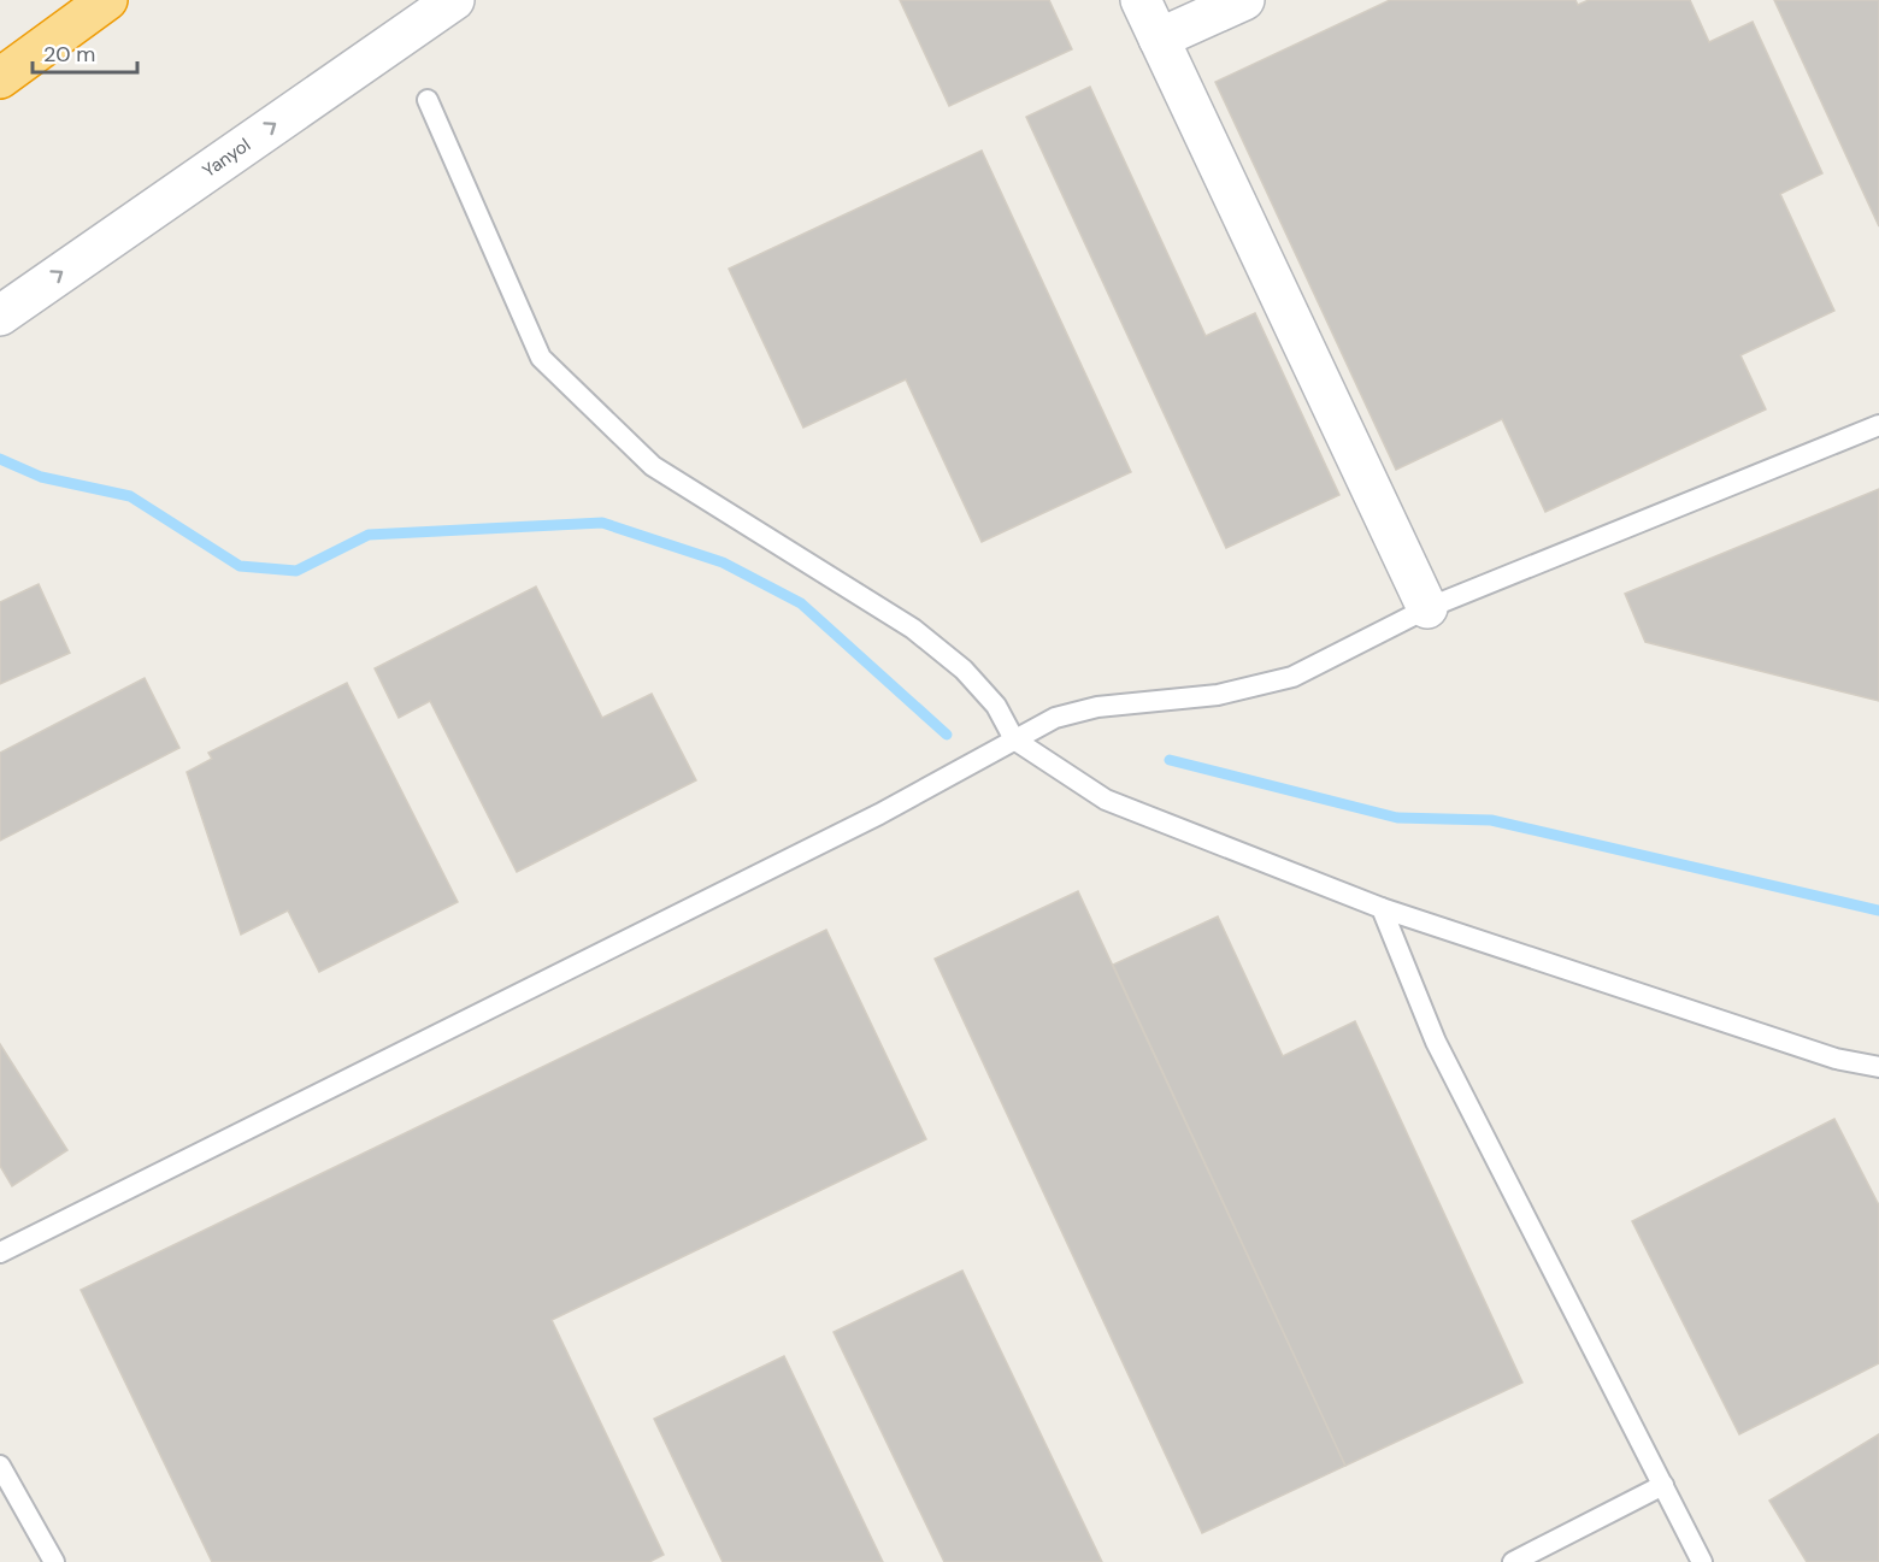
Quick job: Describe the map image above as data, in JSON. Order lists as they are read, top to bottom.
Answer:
{
  "streets": {
    "street": ["Yanyol"]
  },
  "one_way": ["Yanyol"],
  "scale_bar": "20 m"
}
